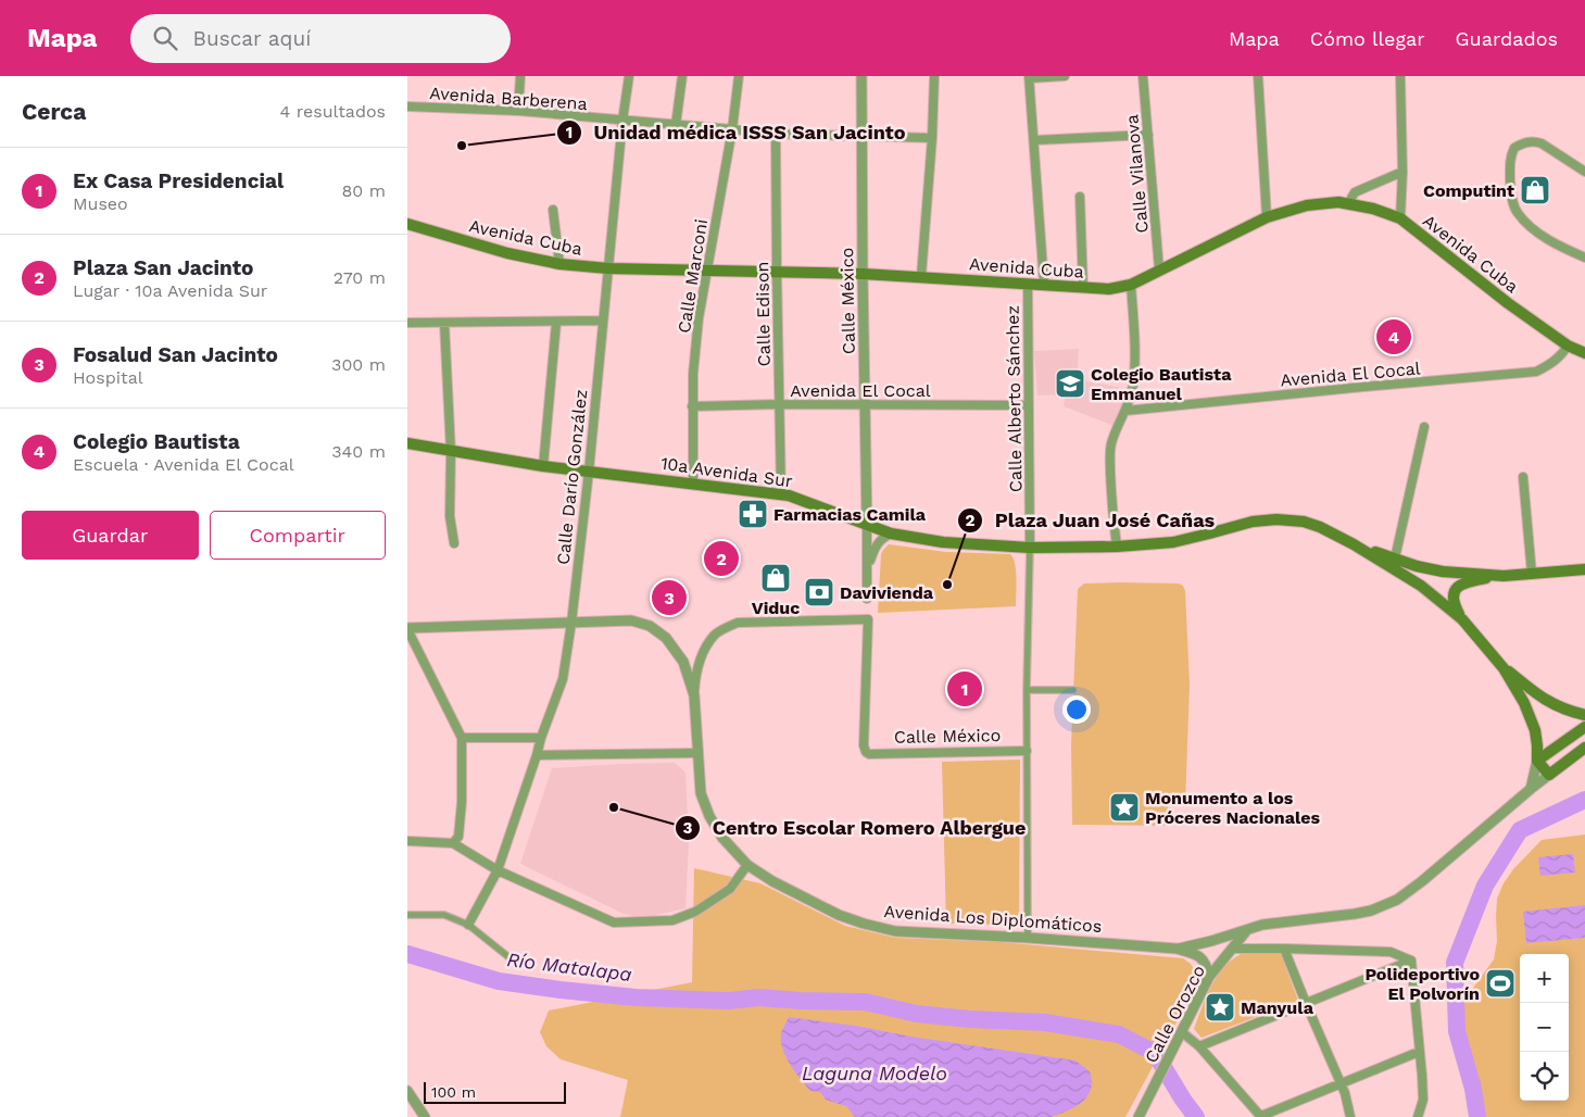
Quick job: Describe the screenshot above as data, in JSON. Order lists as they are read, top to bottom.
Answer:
{
  "streets": {
    "main road": ["Avenida Cuba", "10a Avenida Sur"],
    "street": [
      "Avenida Barberena",
      "Calle Vilanova",
      "Calle Marconi",
      "Calle México",
      "Calle Edison",
      "Avenida El Cocal",
      "Calle Alberto Sánchez",
      "Calle Darío González",
      "Avenida Los Diplomáticos",
      "Calle Orozco"
    ]
  },
  "crossings": [
    ["Avenida Barberena", "Calle Marconi"],
    ["Avenida Barberena", "Calle México"],
    ["Avenida Barberena", "Calle Edison"],
    ["Avenida Barberena", "Calle Darío González"],
    ["Calle Vilanova", "Avenida Cuba"],
    ["Avenida Cuba", "Calle Marconi"],
    ["Avenida Cuba", "Calle México"],
    ["Avenida Cuba", "Calle Edison"],
    ["Avenida Cuba", "Avenida El Cocal"],
    ["Avenida Cuba", "Calle Alberto Sánchez"],
    ["Avenida Cuba", "Calle Darío González"],
    ["Calle Marconi", "Avenida El Cocal"],
    ["Calle Marconi", "10a Avenida Sur"],
    ["Calle México", "Avenida El Cocal"],
    ["Calle México", "Calle Alberto Sánchez"],
    ["Calle México", "10a Avenida Sur"],
    ["Calle México", "Avenida Los Diplomáticos"],
    ["Calle Edison", "Avenida El Cocal"],
    ["Calle Edison", "10a Avenida Sur"],
    ["Avenida El Cocal", "Calle Alberto Sánchez"],
    ["Calle Alberto Sánchez", "10a Avenida Sur"],
    ["Calle Alberto Sánchez", "Avenida Los Diplomáticos"],
    ["10a Avenida Sur", "Calle Darío González"],
    ["Calle Darío González", "Avenida Los Diplomáticos"],
    ["Avenida Los Diplomáticos", "Calle Orozco"]
  ],
  "water": ["Río Matalapa", "Laguna Modelo"],
  "places": {
    "other": ["Unidad médica ISSS San Jacinto", "Plaza Juan José Cañas", "Centro Escolar Romero Albergue"],
    "shop": ["Computint", "Viduc"],
    "school or university": ["Colegio Bautista Emmanuel"],
    "pharmacy": ["Farmacias Camila"],
    "bank": ["Davivienda"],
    "place": ["Monumento a los Próceres Nacionales", "Manyula"],
    "sports": ["Polideportivo El Polvorín"]
  },
  "scale_bar": "100 m",
  "page": {
    "header": "Mapa",
    "search": "Buscar aquí",
    "nav": ["Mapa", "Cómo llegar", "Guardados"],
    "heading": ["Cerca", "4 resultados"],
    "list": [
      {
        "mark": "1",
        "name": "Ex Casa Presidencial",
        "note": "Museo",
        "value": "80 m"
      },
      {
        "mark": "2",
        "name": "Plaza San Jacinto",
        "note": "Lugar · 10a Avenida Sur",
        "value": "270 m"
      },
      {
        "mark": "3",
        "name": "Fosalud San Jacinto",
        "note": "Hospital",
        "value": "300 m"
      },
      {
        "mark": "4",
        "name": "Colegio Bautista",
        "note": "Escuela · Avenida El Cocal",
        "value": "340 m"
      }
    ],
    "pins": [
      "4",
      "2",
      "3",
      "1"
    ],
    "buttons": ["Guardar", "Compartir"],
    "map_buttons": ["+", "−"],
    "scale": "100 m"
  }
}
